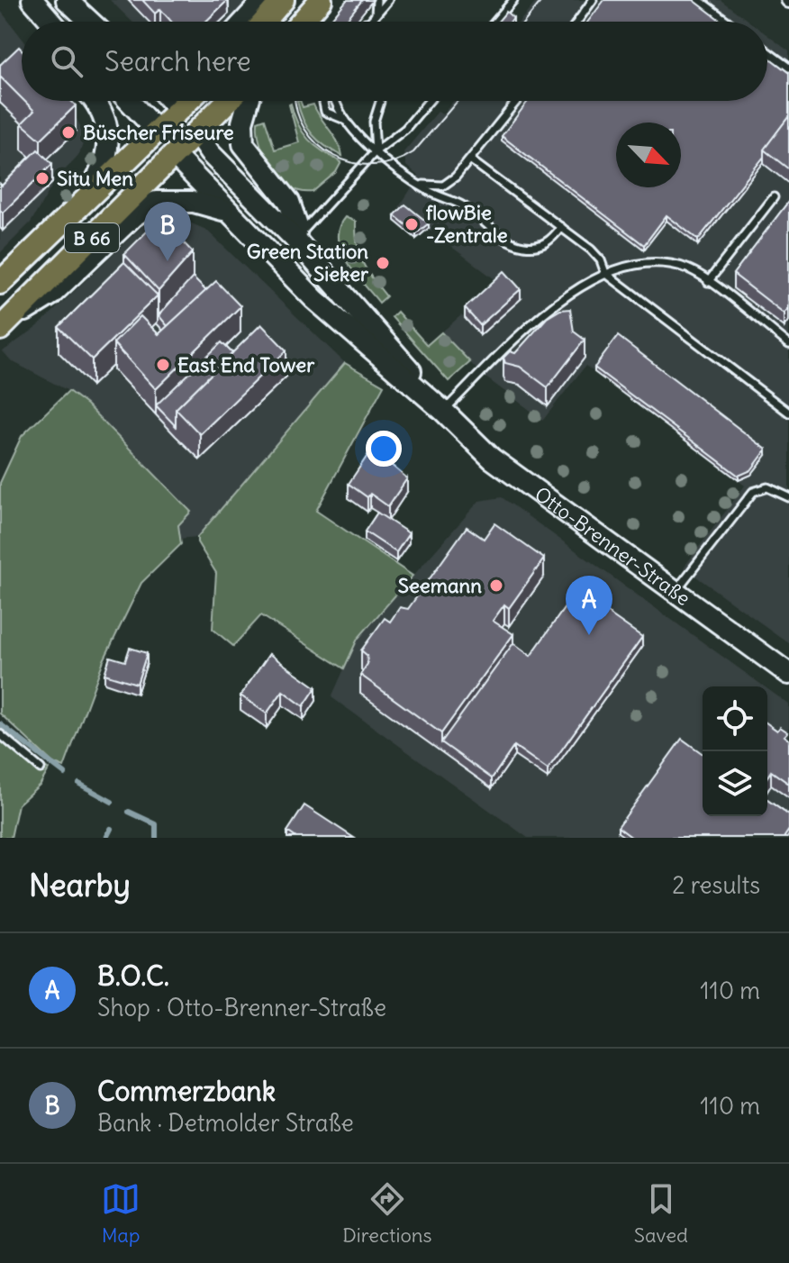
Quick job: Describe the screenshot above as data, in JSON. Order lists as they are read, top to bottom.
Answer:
{
  "streets": {
    "main road": ["B 66"],
    "street": ["Otto-Brenner-Straße"]
  },
  "crossings": [
    ["B 66", "Otto-Brenner-Straße"]
  ],
  "places": [
    "Büscher Friseure",
    "Situ Men",
    "flowBie -Zentrale",
    "Green Station Sieker",
    "East End Tower",
    "Seemann"
  ],
  "north": "bottom right",
  "page": {
    "search": "Search here",
    "pins": ["B", "A"],
    "heading": ["Nearby", "2 results"],
    "list": [
      {
        "mark": "A",
        "name": "B.O.C.",
        "note": "Shop · Otto-Brenner-Straße",
        "value": "110 m"
      },
      {
        "mark": "B",
        "name": "Commerzbank",
        "note": "Bank · Detmolder Straße",
        "value": "110 m"
      }
    ],
    "nav": ["Map", "Directions", "Saved"]
  }
}
